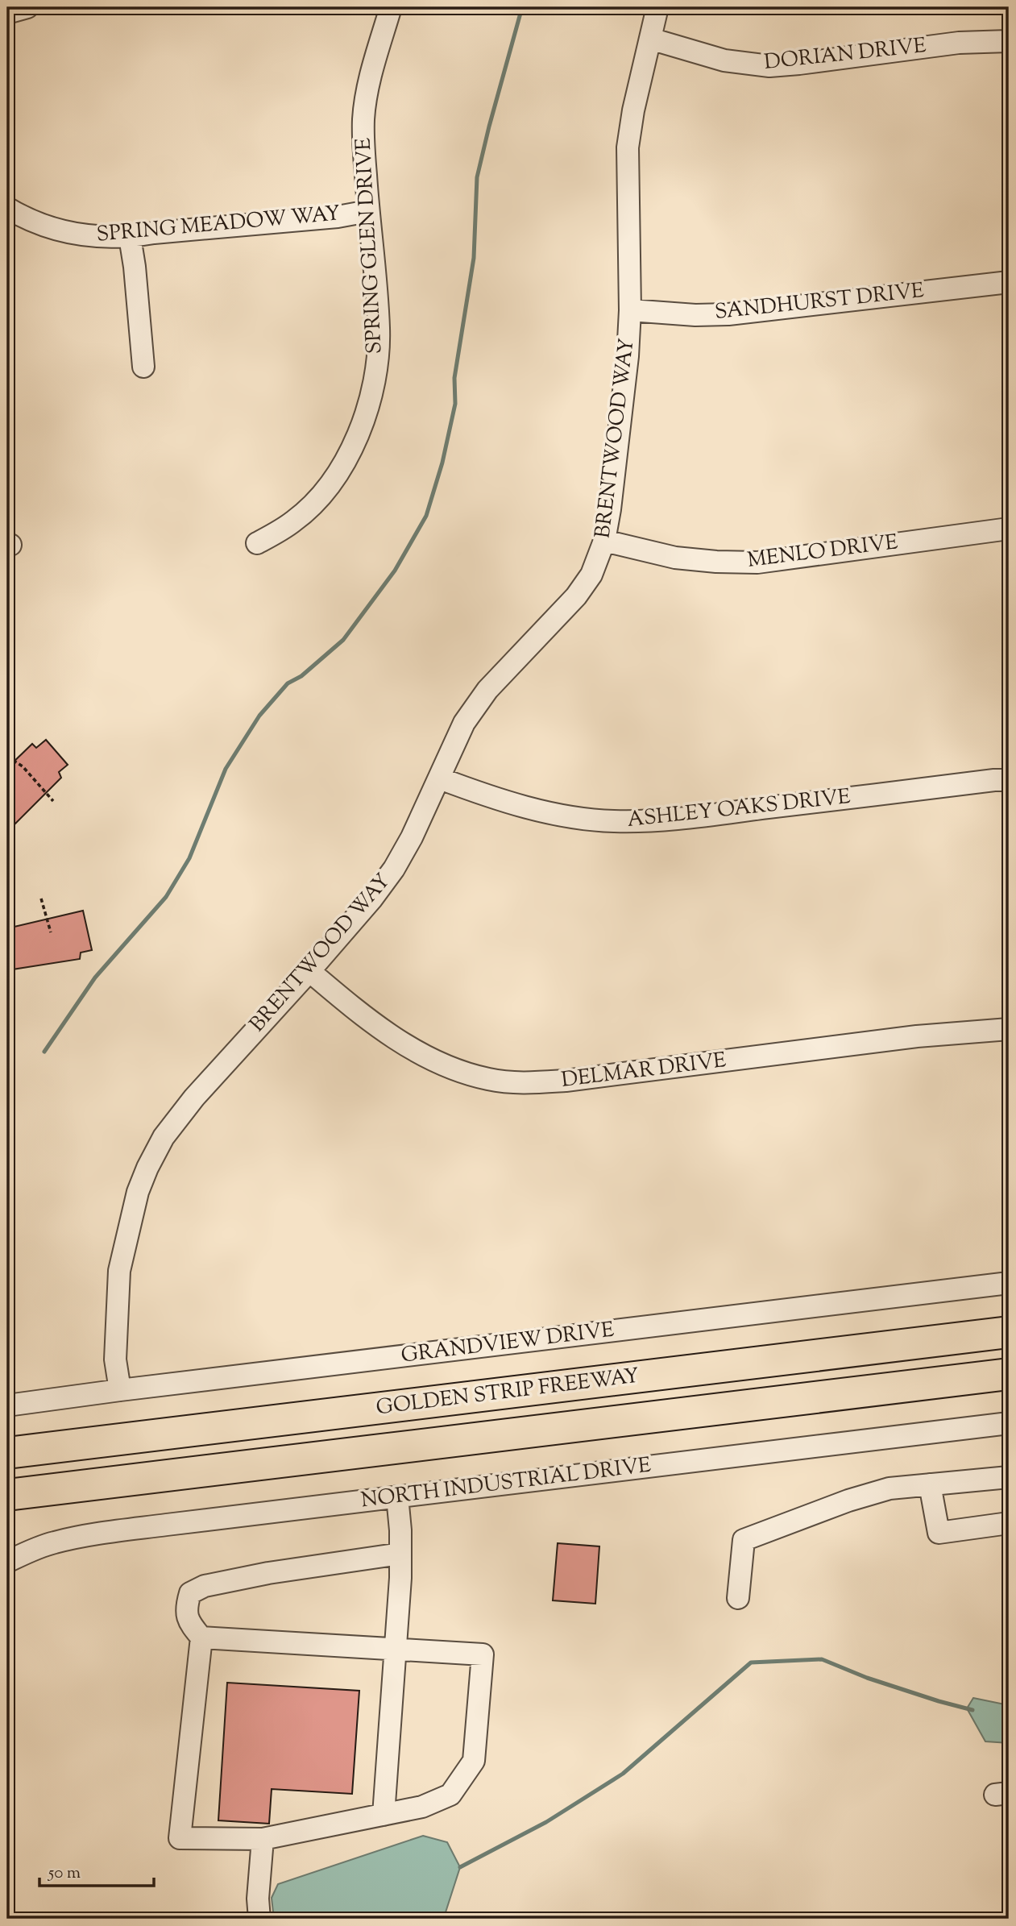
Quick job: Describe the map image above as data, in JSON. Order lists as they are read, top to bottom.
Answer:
{
  "streets": {
    "highway": ["GOLDEN STRIP FREEWAY"],
    "street": [
      "DORIAN DRIVE",
      "SPRING MEADOW WAY",
      "SPRING GLEN DRIVE",
      "SANDHURST DRIVE",
      "BRENTWOOD WAY",
      "MENLO DRIVE",
      "ASHLEY OAKS DRIVE",
      "DELMAR DRIVE",
      "GRANDVIEW DRIVE",
      "NORTH INDUSTRIAL DRIVE"
    ]
  },
  "crossings": [
    ["DORIAN DRIVE", "BRENTWOOD WAY"],
    ["SPRING MEADOW WAY", "SPRING GLEN DRIVE"],
    ["SANDHURST DRIVE", "BRENTWOOD WAY"],
    ["BRENTWOOD WAY", "MENLO DRIVE"],
    ["BRENTWOOD WAY", "ASHLEY OAKS DRIVE"],
    ["BRENTWOOD WAY", "DELMAR DRIVE"],
    ["BRENTWOOD WAY", "GRANDVIEW DRIVE"]
  ],
  "scale_bar": "50 m"
}
